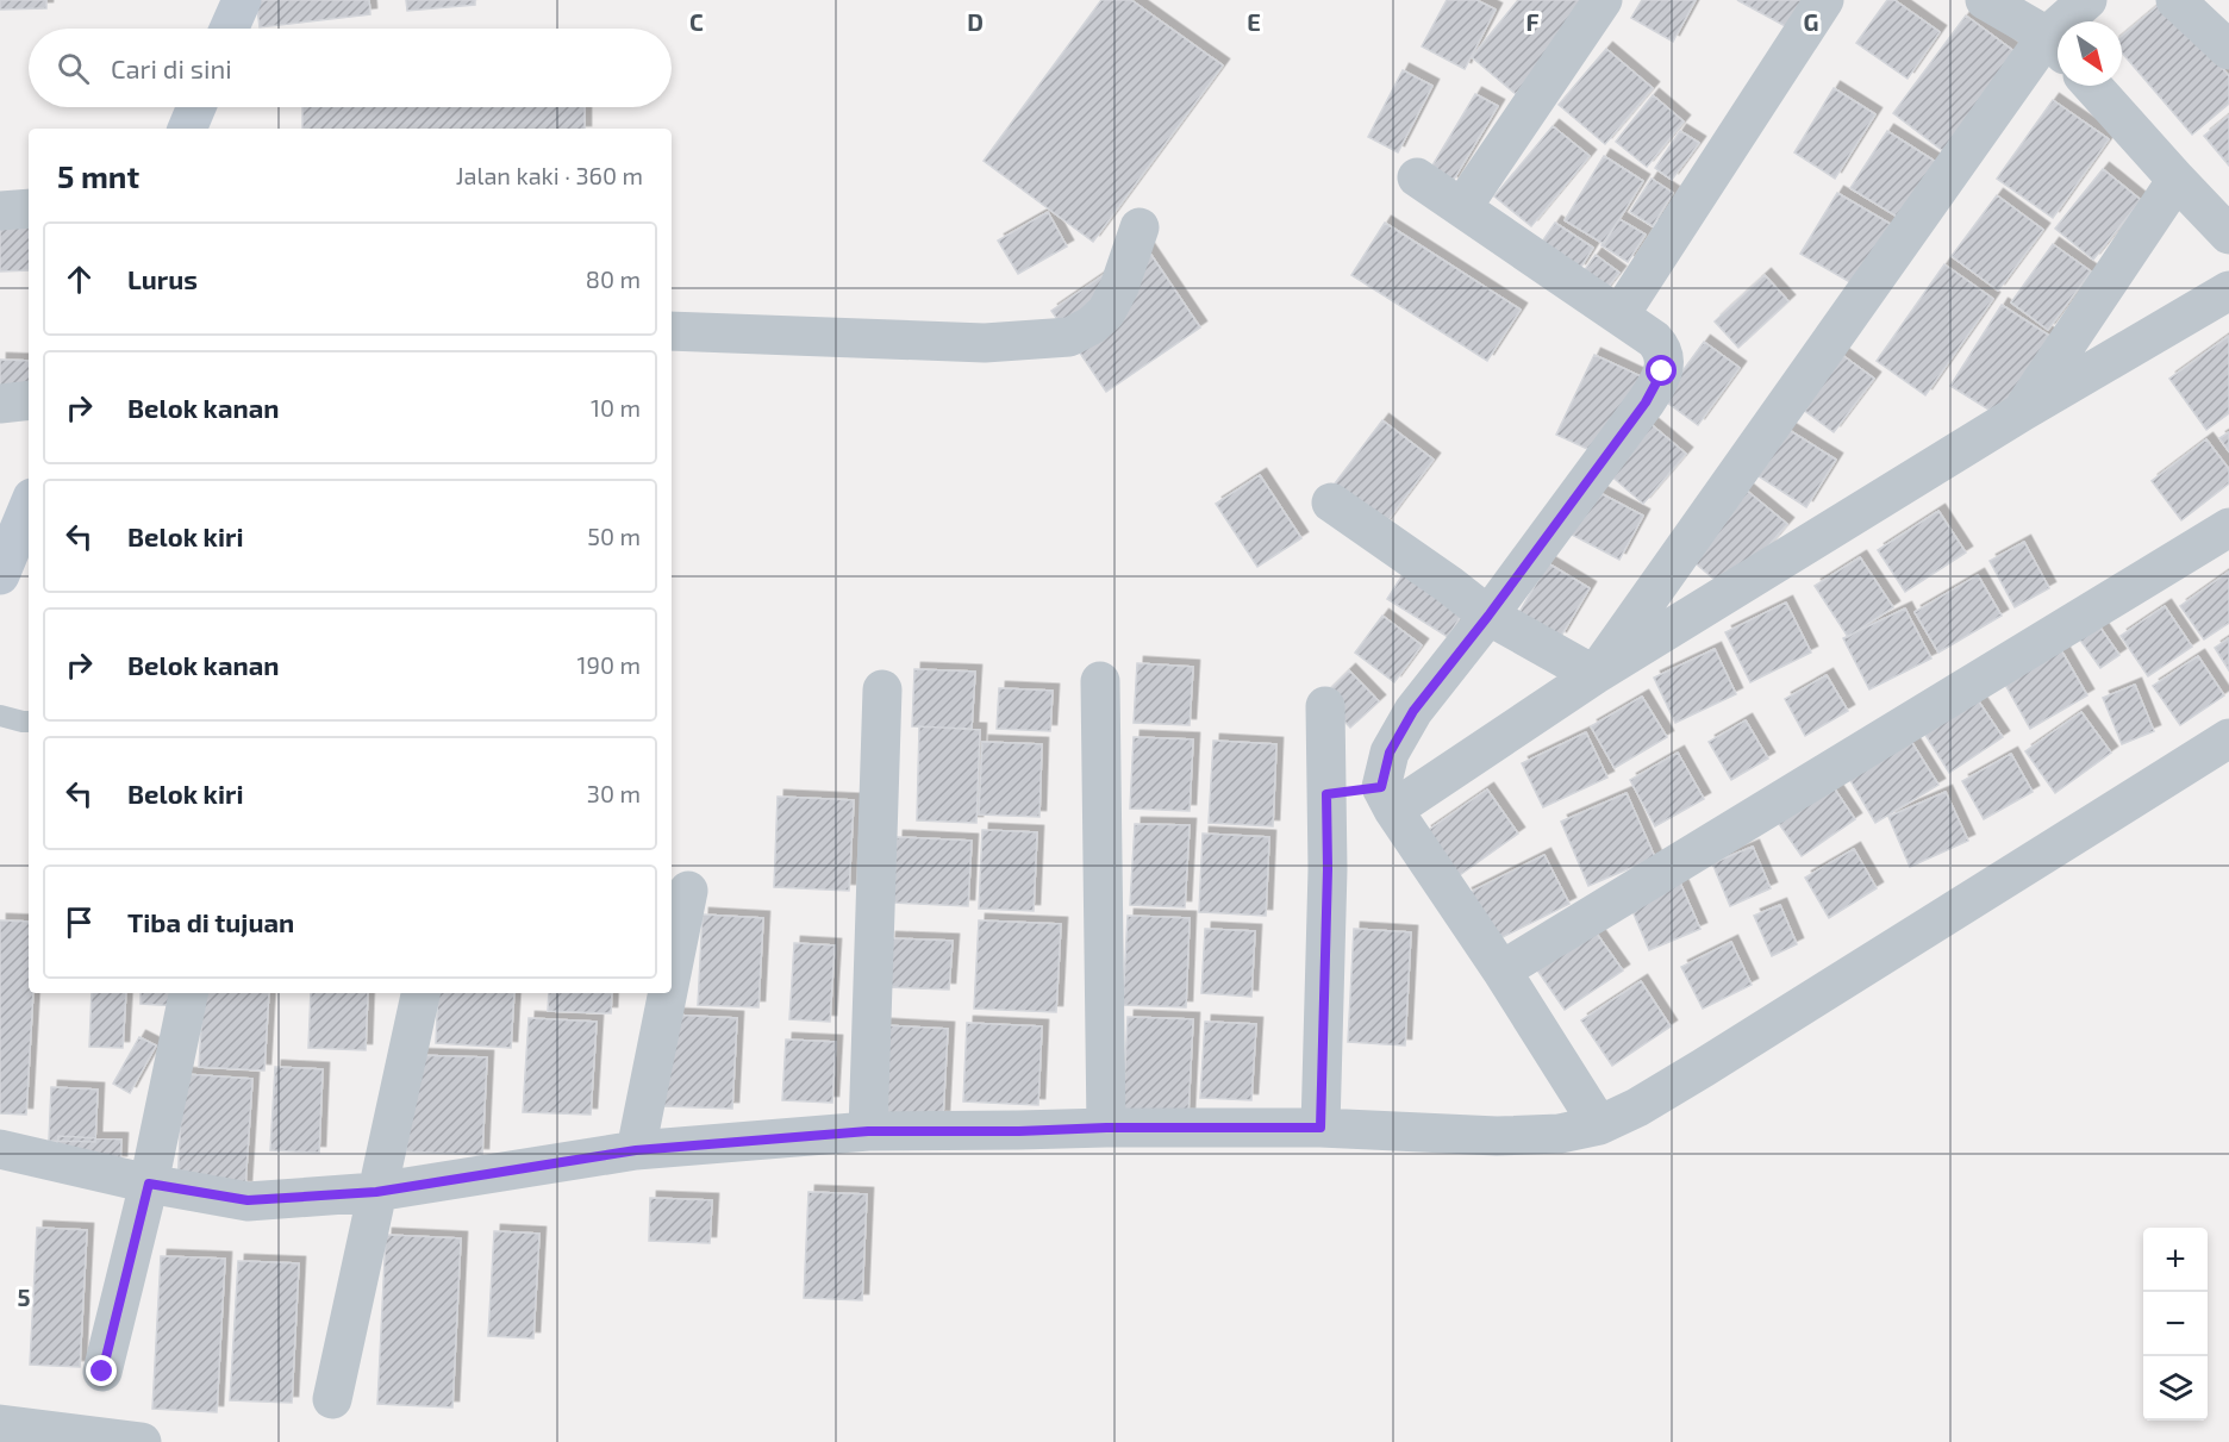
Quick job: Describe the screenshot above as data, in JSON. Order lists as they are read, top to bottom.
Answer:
{
  "north": "bottom right",
  "page": {
    "search": "Cari di sini",
    "heading": ["5 mnt", "Jalan kaki · 360 m"],
    "list": [
      ["Lurus", "80 m"],
      ["Belok kanan", "10 m"],
      ["Belok kiri", "50 m"],
      ["Belok kanan", "190 m"],
      ["Belok kiri", "30 m"],
      "Tiba di tujuan"
    ],
    "map_buttons": ["+", "−"]
  },
  "grid": {
    "columns": [
      "C",
      "D",
      "E",
      "F",
      "G"
    ],
    "rows": ["5"]
  }
}
